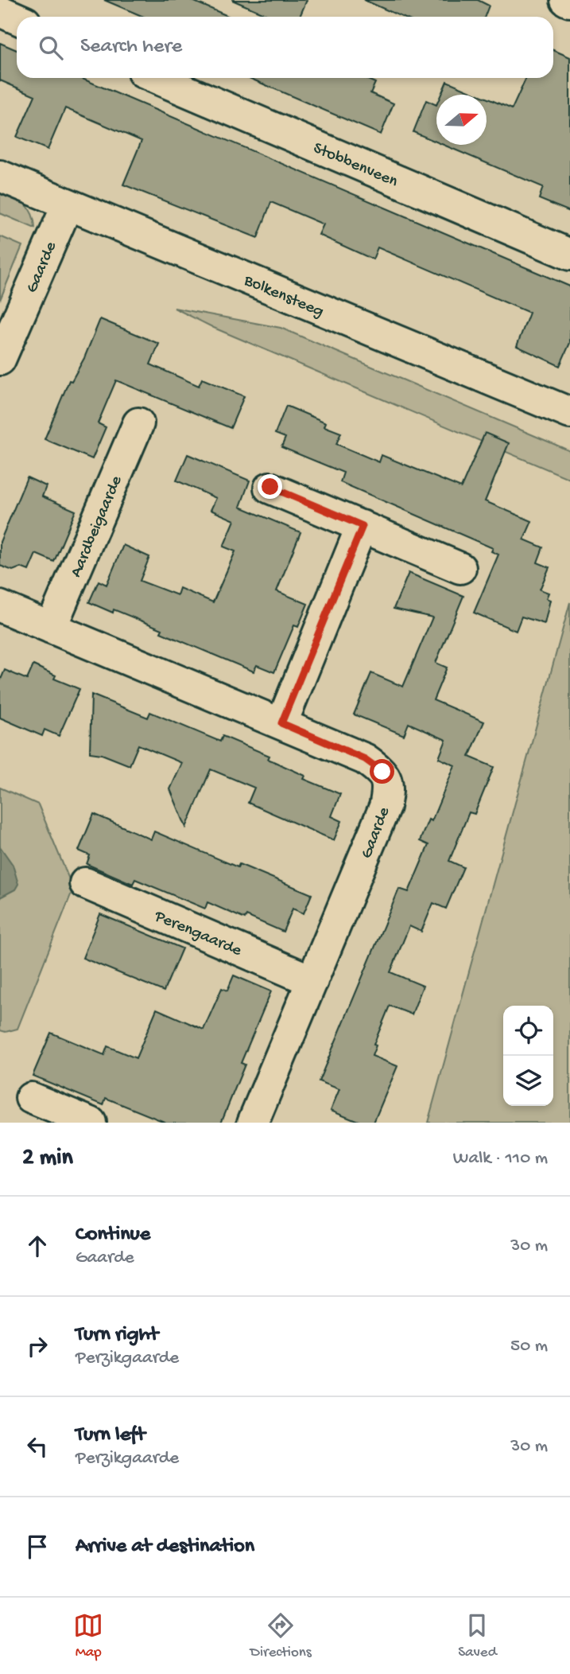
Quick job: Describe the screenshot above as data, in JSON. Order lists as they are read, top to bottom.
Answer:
{
  "streets": {
    "street": [
      "Stobbenveen",
      "Gaarde",
      "Bolkensteeg",
      "Aardbeigaarde",
      "Perengaarde"
    ]
  },
  "crossings": [
    ["Gaarde", "Bolkensteeg"],
    ["Gaarde", "Aardbeigaarde"],
    ["Gaarde", "Perengaarde"]
  ],
  "north": "right",
  "page": {
    "search": "Search here",
    "heading": ["2 min", "Walk · 110 m"],
    "list": [
      ["Continue", "Gaarde", "30 m"],
      ["Turn right", "Perzikgaarde", "50 m"],
      ["Turn left", "Perzikgaarde", "30 m"],
      "Arrive at destination"
    ],
    "nav": ["Map", "Directions", "Saved"]
  }
}
